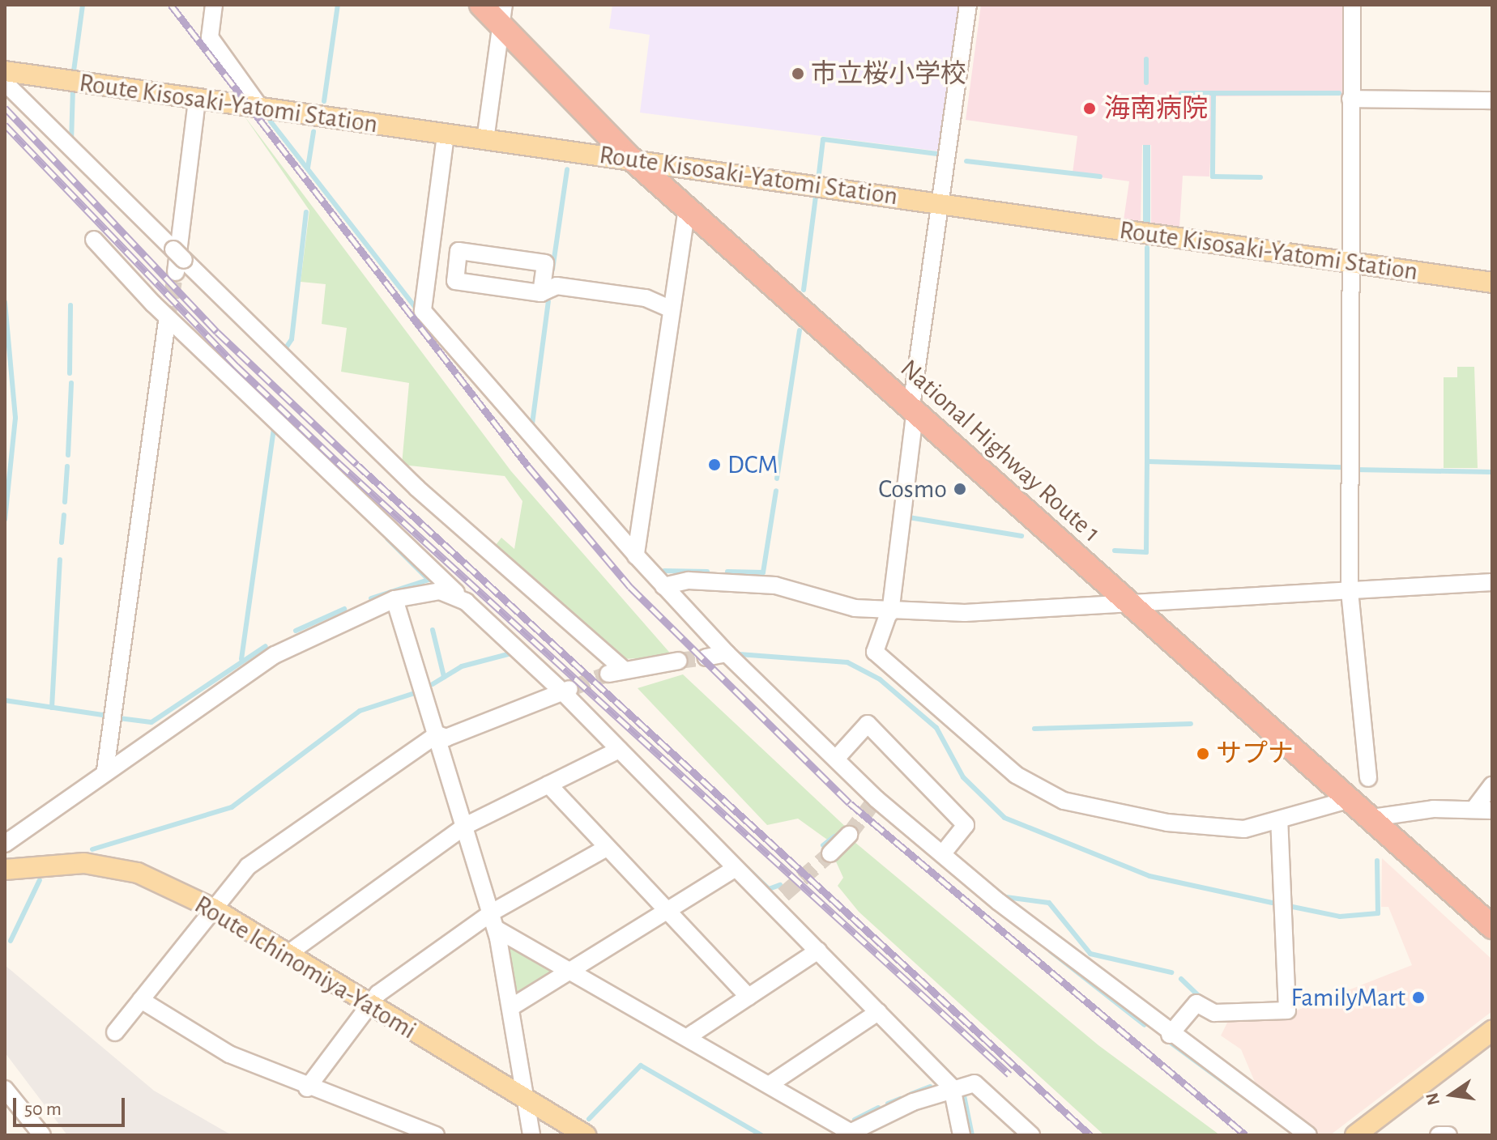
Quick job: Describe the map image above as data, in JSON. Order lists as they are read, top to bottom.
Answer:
{
  "streets": {
    "highway": ["National Highway Route 1"],
    "main road": ["Route Kisosaki-Yatomi Station", "Route Ichinomiya-Yatomi"]
  },
  "crossings": [
    ["Route Kisosaki-Yatomi Station", "National Highway Route 1"]
  ],
  "places": [
    "市立桜小学校",
    "海南病院",
    "DCM",
    "Cosmo",
    "サプナ",
    "FamilyMart"
  ],
  "scale_bar": "50 m",
  "north": "left"
}
